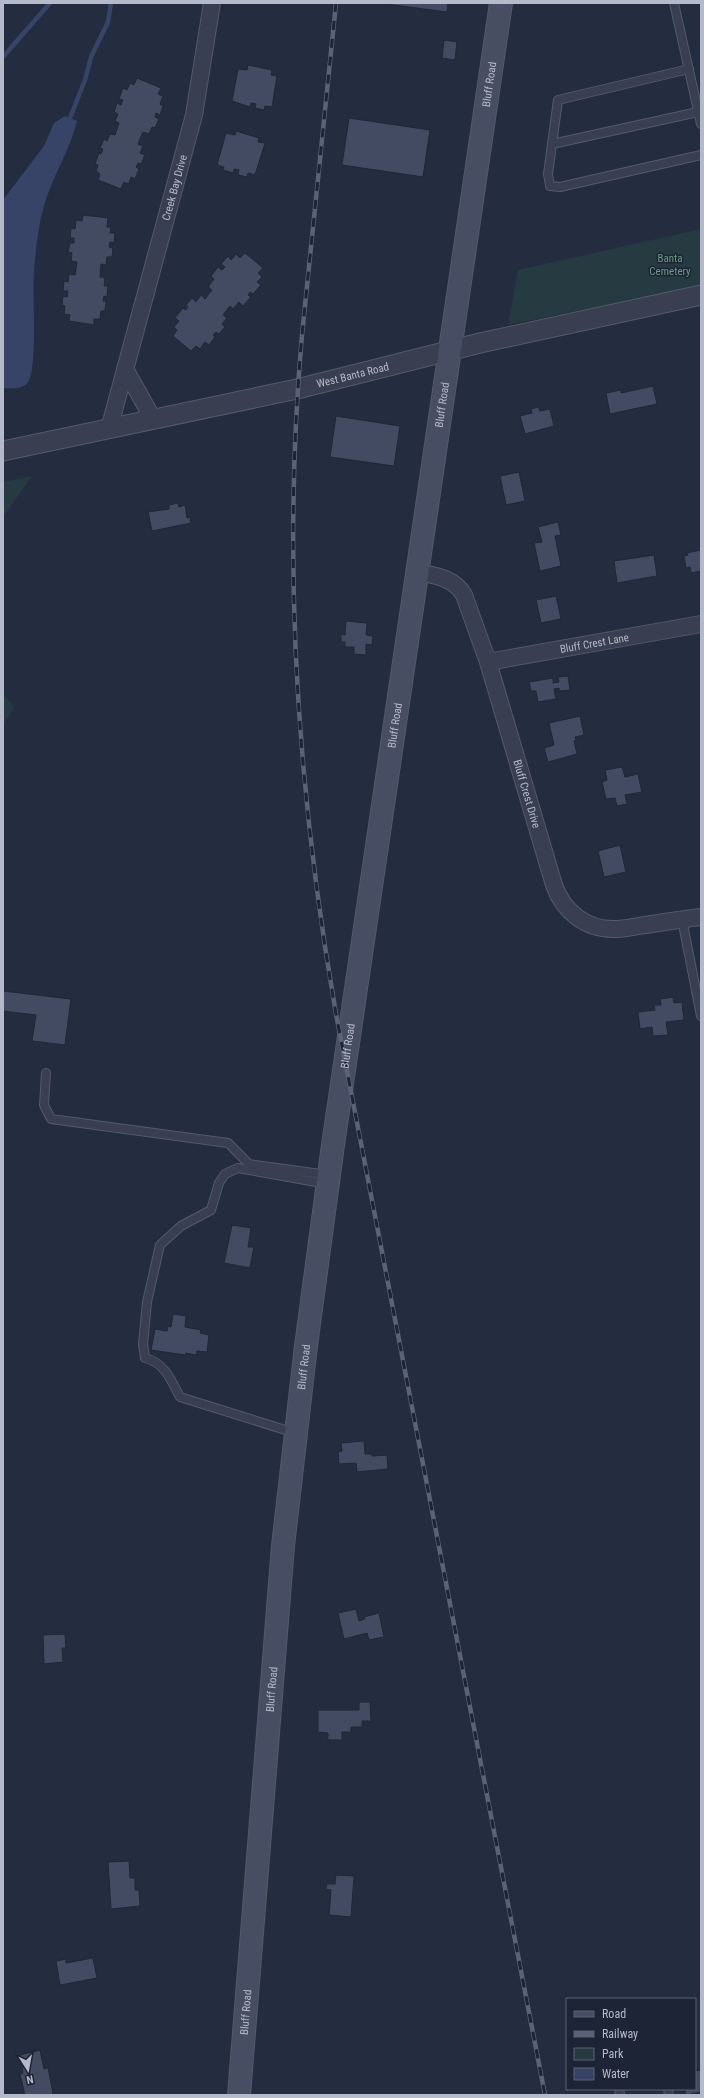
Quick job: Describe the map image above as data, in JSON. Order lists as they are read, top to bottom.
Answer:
{
  "streets": {
    "main road": ["Bluff Road"],
    "street": [
      "Creek Bay Drive",
      "West Banta Road",
      "Bluff Crest Lane",
      "Bluff Crest Drive"
    ]
  },
  "crossings": [
    ["Bluff Road", "West Banta Road"],
    ["Bluff Road", "Bluff Crest Drive"],
    ["Creek Bay Drive", "West Banta Road"],
    ["Bluff Crest Lane", "Bluff Crest Drive"]
  ],
  "parks": ["Banta Cemetery"],
  "legend": [
    "Road",
    "Railway",
    "Park",
    "Water"
  ],
  "north": "bottom"
}
